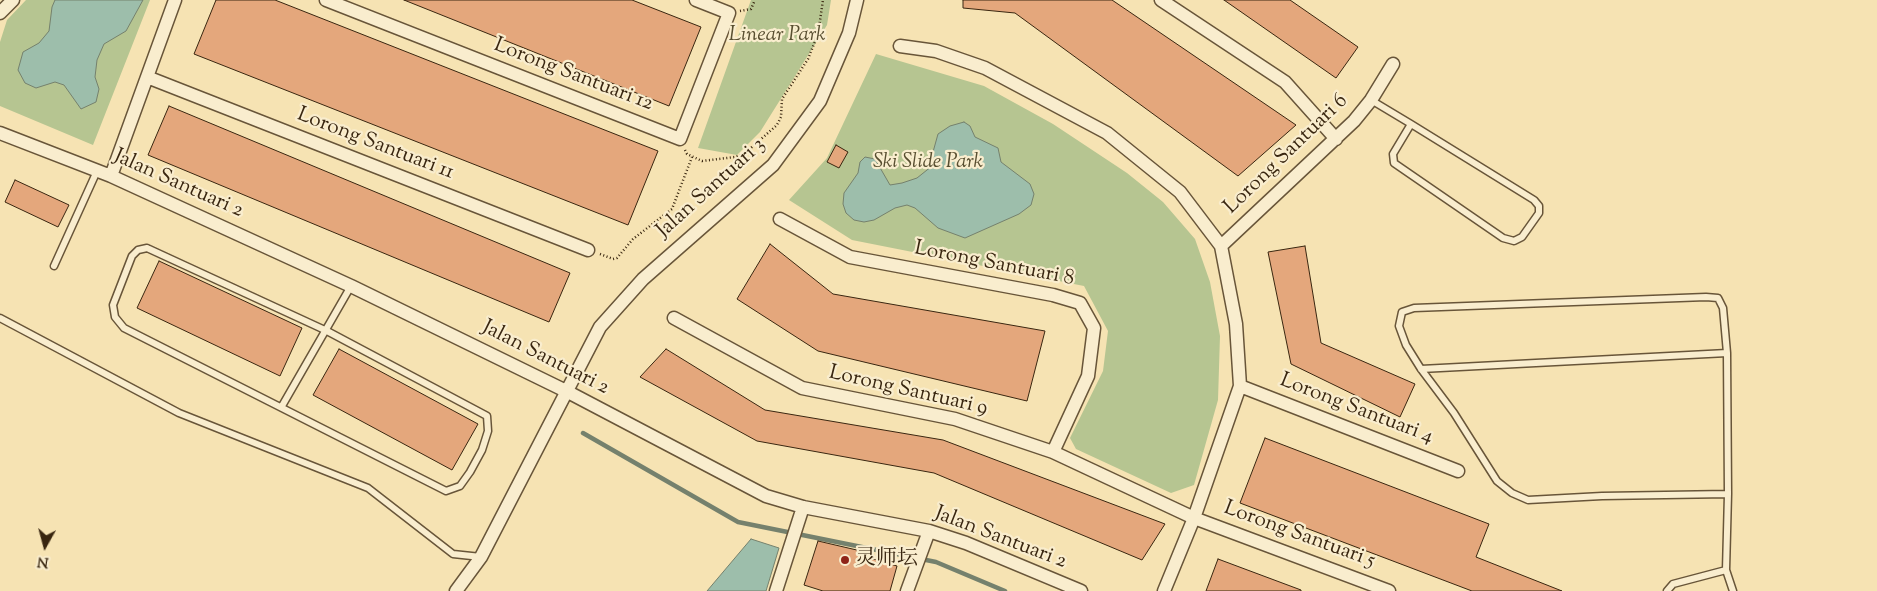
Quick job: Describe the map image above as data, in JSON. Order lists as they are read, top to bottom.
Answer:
{
  "streets": {
    "street": [
      "Lorong Santuari 12",
      "Lorong Santuari 11",
      "Lorong Santuari 6",
      "Jalan Santuari 2",
      "Jalan Santuari 3",
      "Lorong Santuari 8",
      "Lorong Santuari 9",
      "Lorong Santuari 4",
      "Lorong Santuari 5"
    ]
  },
  "crossings": [
    ["Jalan Santuari 2", "Jalan Santuari 3"],
    ["Lorong Santuari 8", "Lorong Santuari 9"],
    ["Lorong Santuari 9", "Lorong Santuari 5"]
  ],
  "parks": ["Linear Park", "Ski Slide Park"],
  "places": ["灵师坛"],
  "north": "bottom"
}
